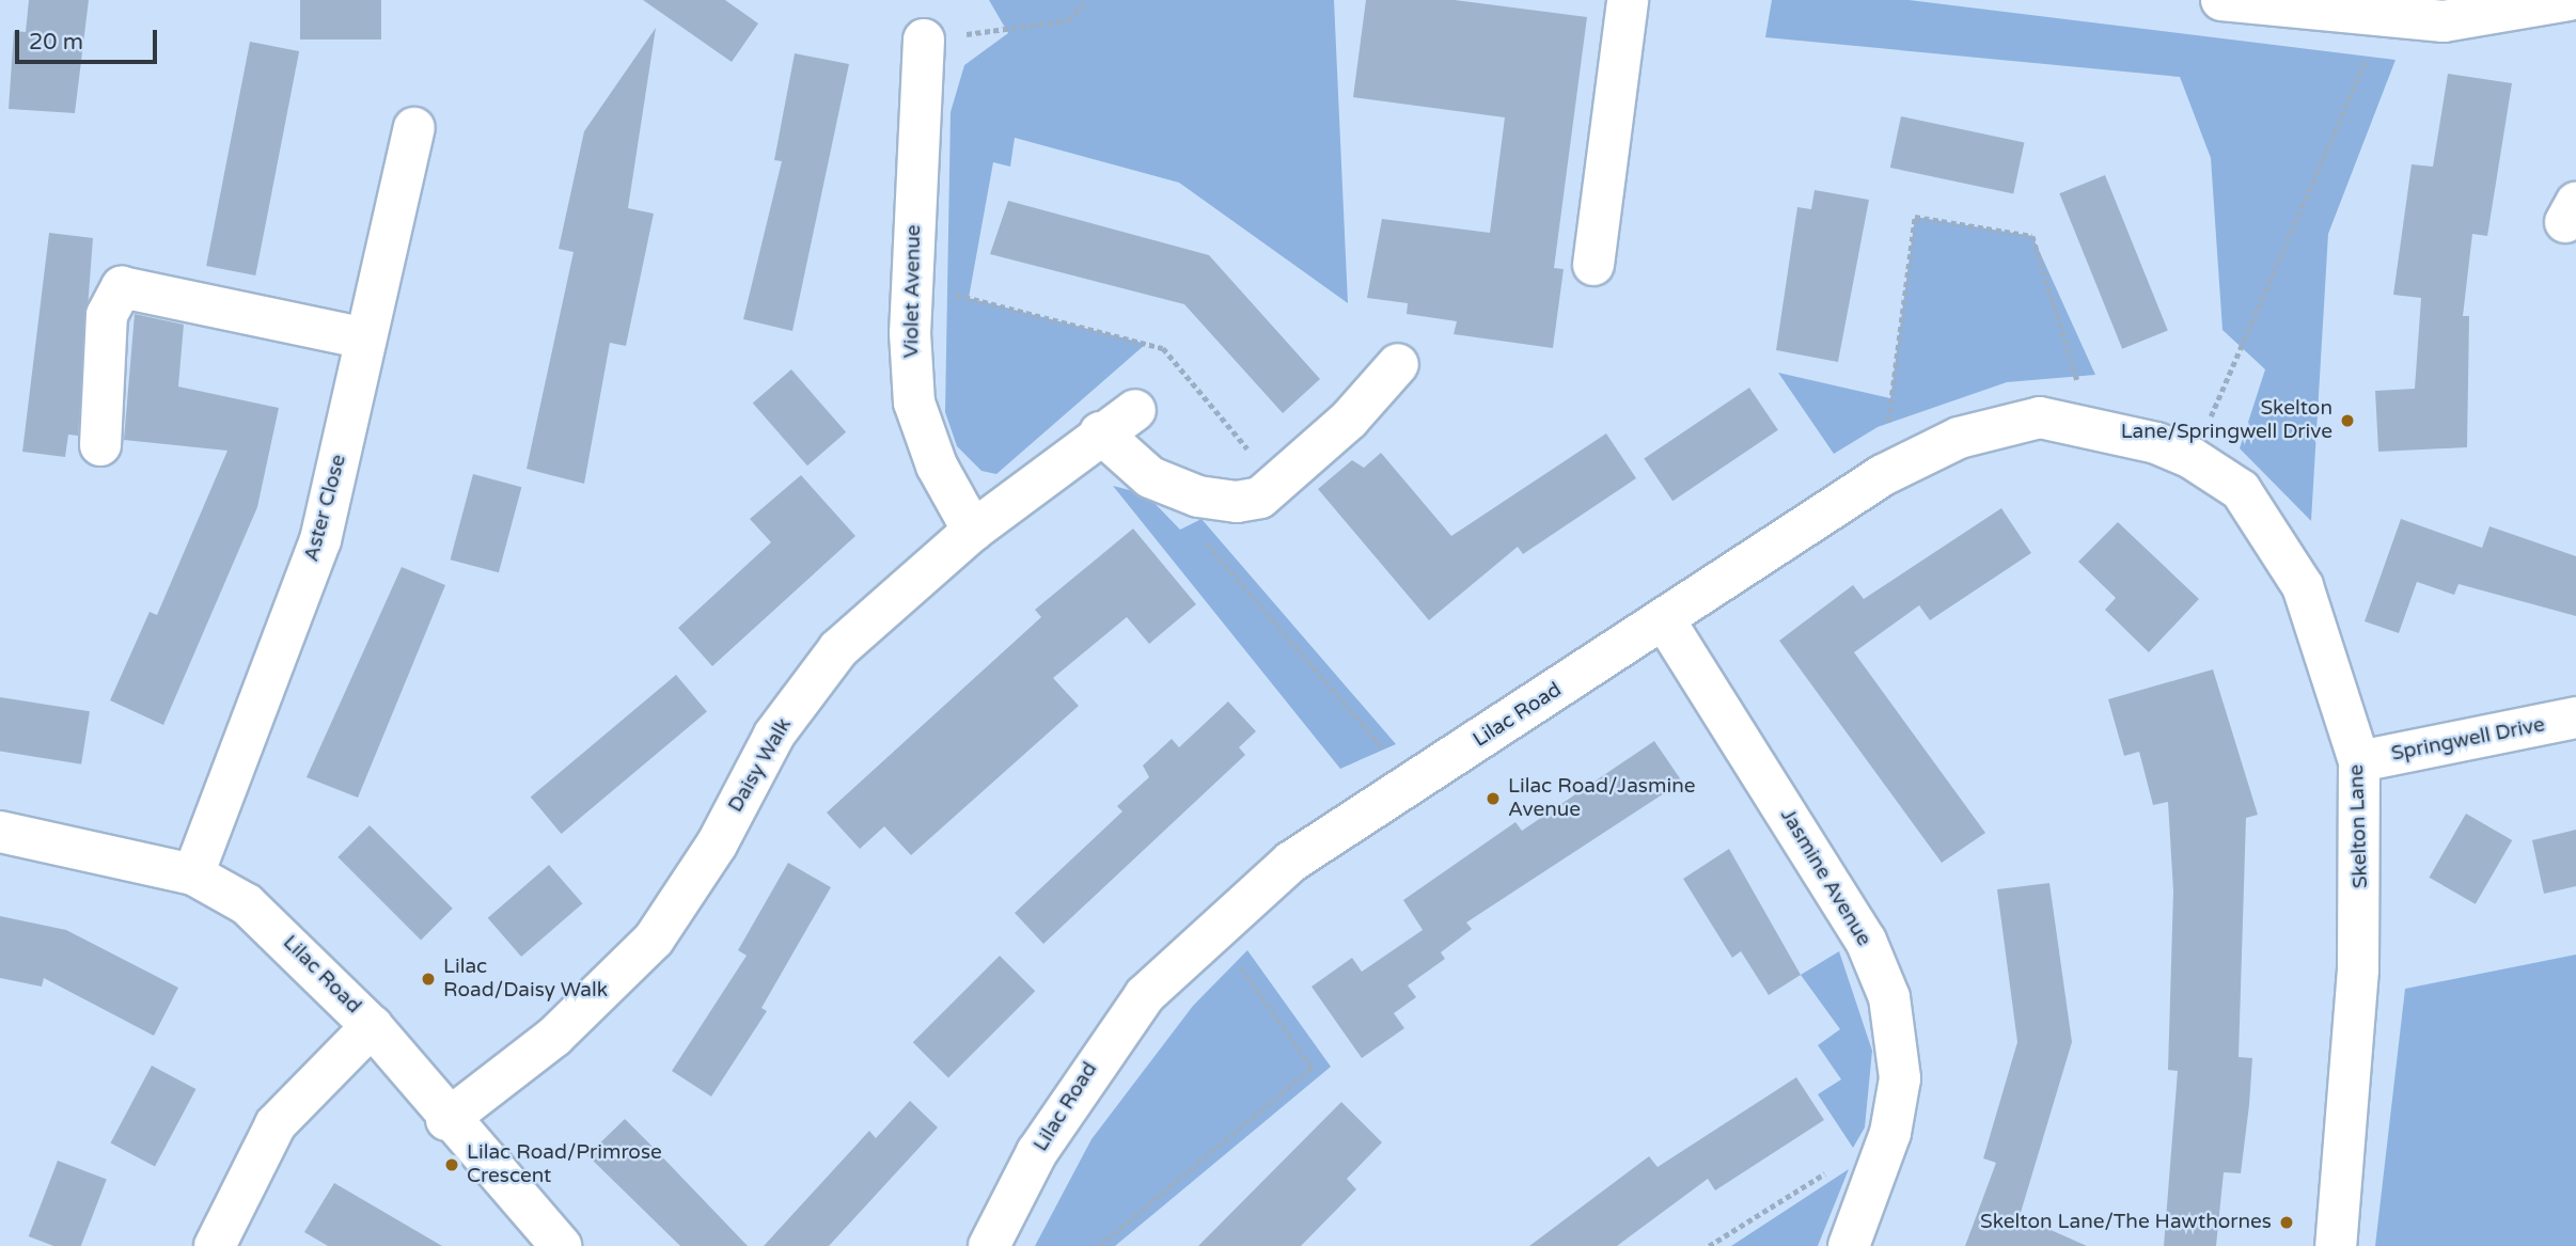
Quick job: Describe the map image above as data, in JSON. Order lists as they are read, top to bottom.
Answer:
{
  "streets": {
    "street": [
      "Violet Avenue",
      "Aster Close",
      "Lilac Road",
      "Springwell Drive",
      "Daisy Walk",
      "Skelton Lane",
      "Jasmine Avenue"
    ]
  },
  "crossings": [
    ["Violet Avenue", "Daisy Walk"],
    ["Aster Close", "Lilac Road"],
    ["Lilac Road", "Daisy Walk"],
    ["Lilac Road", "Skelton Lane"],
    ["Lilac Road", "Jasmine Avenue"],
    ["Springwell Drive", "Skelton Lane"]
  ],
  "places": [
    "Skelton Lane/Springwell Drive",
    "Lilac Road/Jasmine Avenue",
    "Lilac Road/Daisy Walk",
    "Lilac Road/Primrose Crescent",
    "Skelton Lane/The Hawthornes"
  ],
  "scale_bar": "20 m"
}
